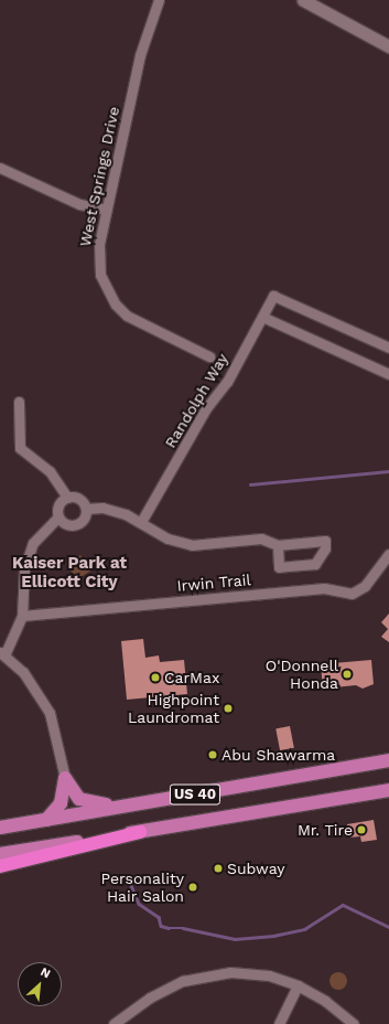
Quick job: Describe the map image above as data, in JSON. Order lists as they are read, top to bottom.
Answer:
{
  "streets": {
    "main road": ["US 40"],
    "street": ["West Springs Drive", "Randolph Way", "Irwin Trail"]
  },
  "districts": ["Kaiser Park at Ellicott City"],
  "places": [
    "O'Donnell Honda",
    "CarMax",
    "Highpoint Laundromat",
    "Abu Shawarma",
    "Mr. Tire",
    "Subway",
    "Personality Hair Salon"
  ],
  "north": "top right"
}
